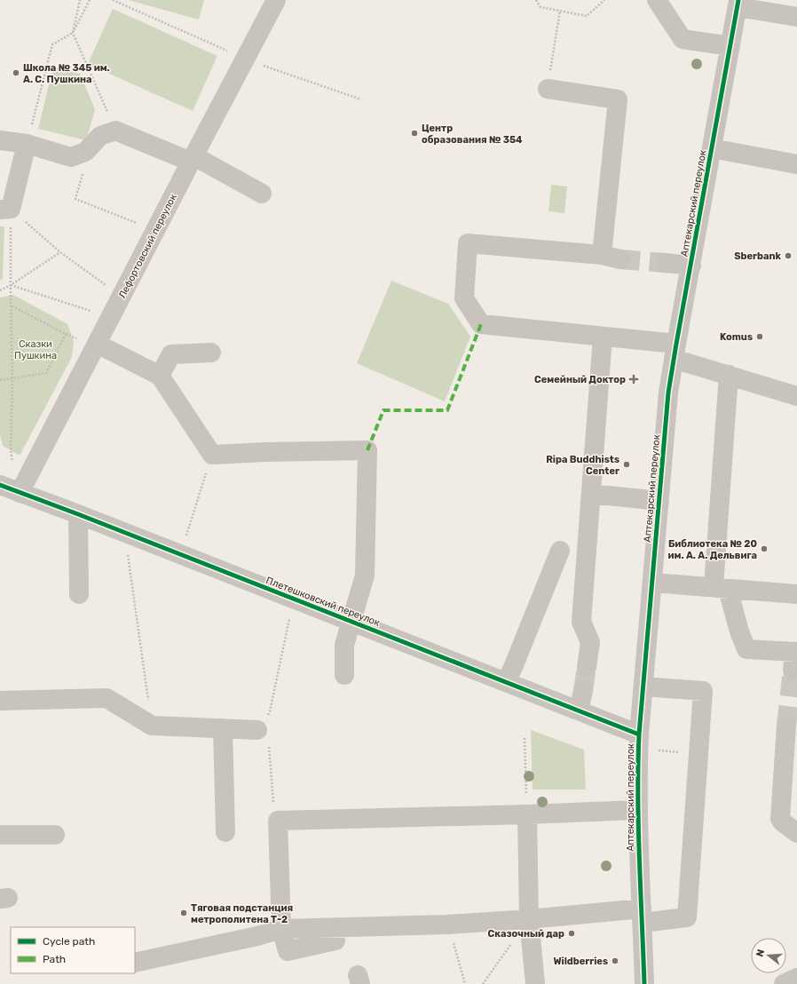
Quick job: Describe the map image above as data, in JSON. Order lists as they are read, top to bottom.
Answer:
{
  "streets": {
    "street": ["Аптекарский переулок", "Лефортовский переулок", "Плетешковский переулок"]
  },
  "crossings": [
    ["Аптекарский переулок", "Плетешковский переулок"],
    ["Лефортовский переулок", "Плетешковский переулок"]
  ],
  "parks": ["Сказки Пушкина"],
  "places": {
    "other": [
      "Школа № 345 им. А. С. Пушкина",
      "Центр образования № 354",
      "Sberbank",
      "Komus",
      "Ripa Buddhists Center",
      "Библиотека № 20 им. А. А. Дельвига",
      "Тяговая подстанция метрополитена Т-2",
      "Сказочный дар",
      "Wildberries"
    ],
    "health": ["Семейный Доктор"]
  },
  "legend": ["Cycle path", "Path"],
  "north": "left"
}
